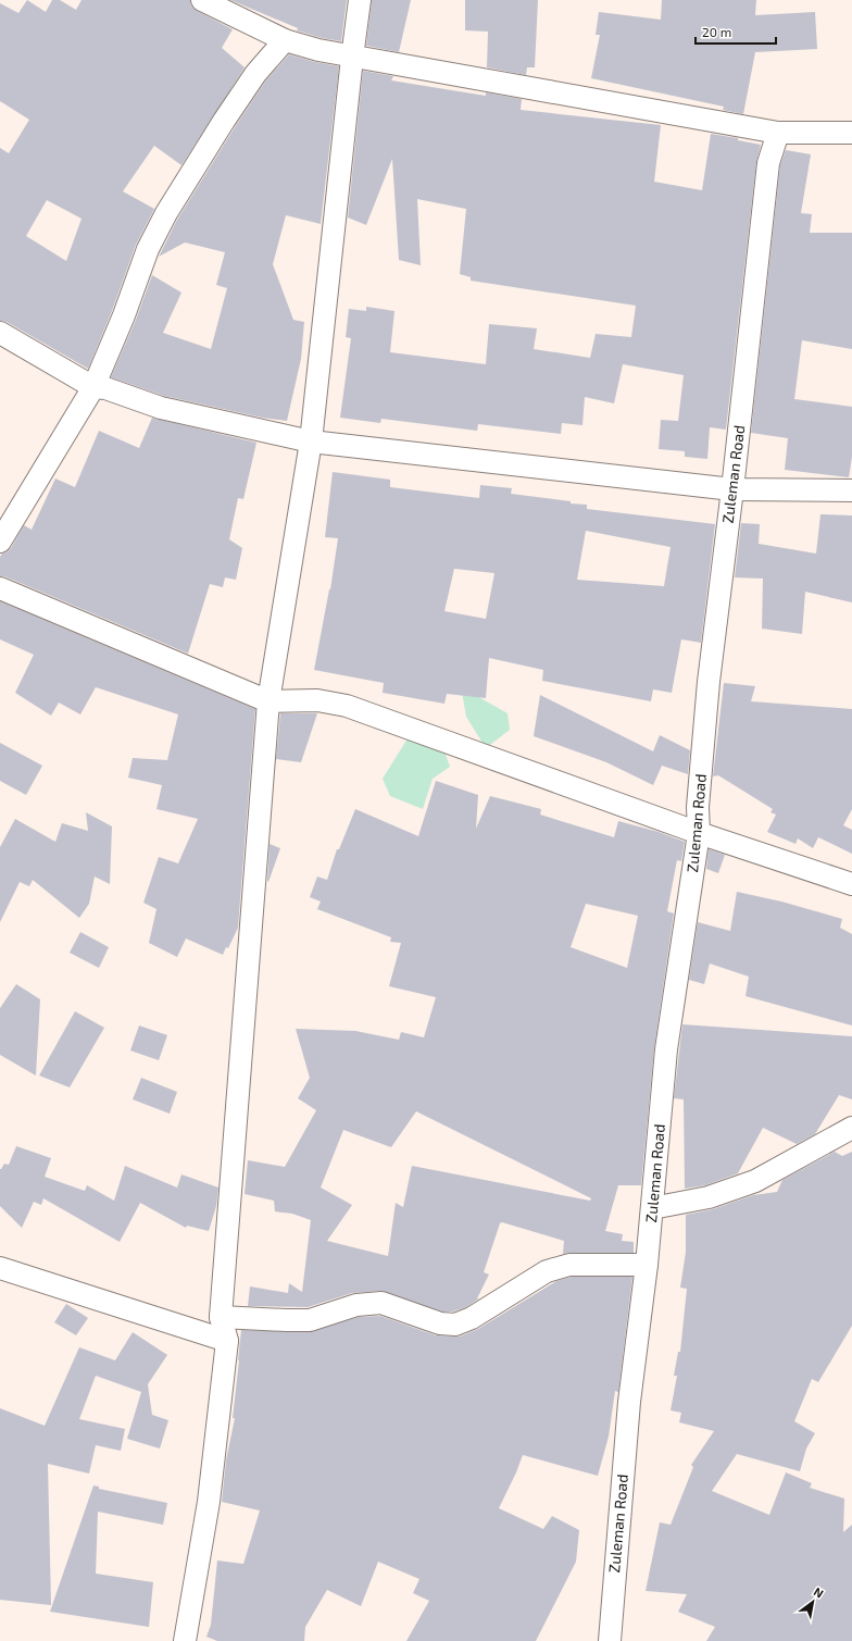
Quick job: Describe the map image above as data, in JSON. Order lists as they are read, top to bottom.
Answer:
{
  "streets": {
    "street": ["Zuleman Road"]
  },
  "scale_bar": "20 m",
  "north": "top right"
}
